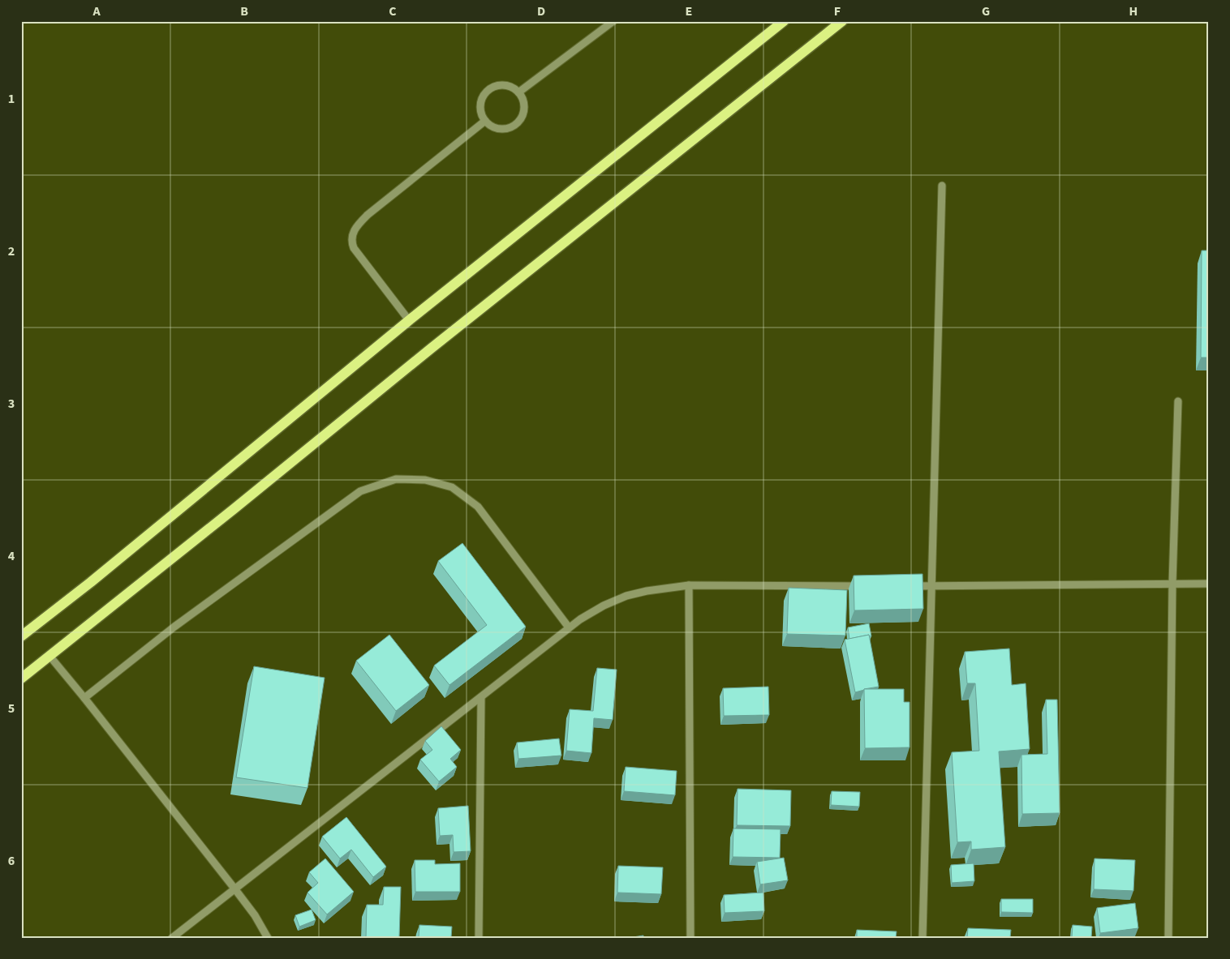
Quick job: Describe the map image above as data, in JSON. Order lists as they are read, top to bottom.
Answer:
{
  "grid": {
    "columns": [
      "A",
      "B",
      "C",
      "D",
      "E",
      "F",
      "G",
      "H"
    ],
    "rows": [
      "1",
      "2",
      "3",
      "4",
      "5",
      "6"
    ]
  }
}
